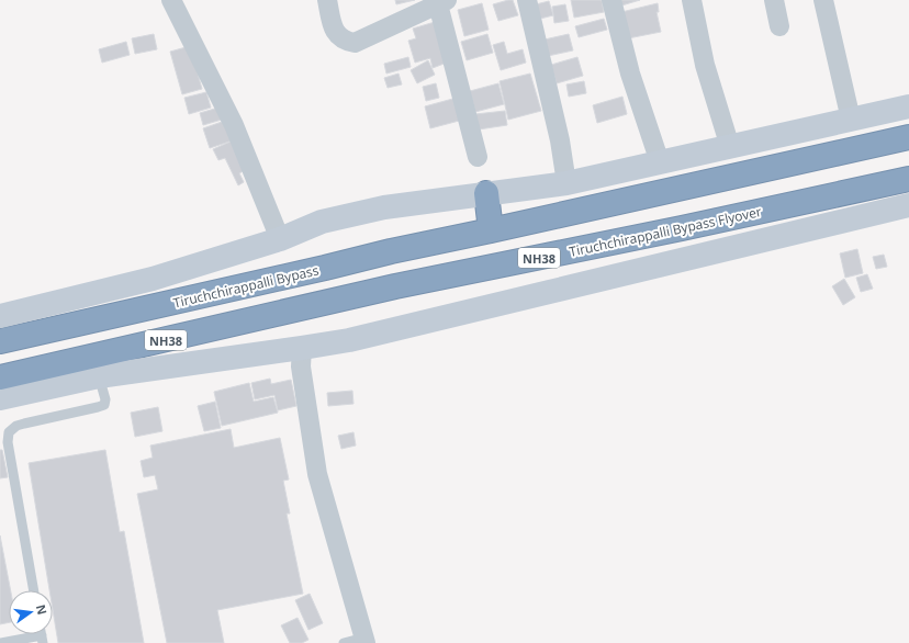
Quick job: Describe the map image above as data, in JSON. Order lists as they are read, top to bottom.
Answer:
{
  "streets": {
    "highway": ["Tiruchchirappalli Bypass Flyover", "NH38", "Tiruchchirappalli Bypass"]
  },
  "north": "right"
}
